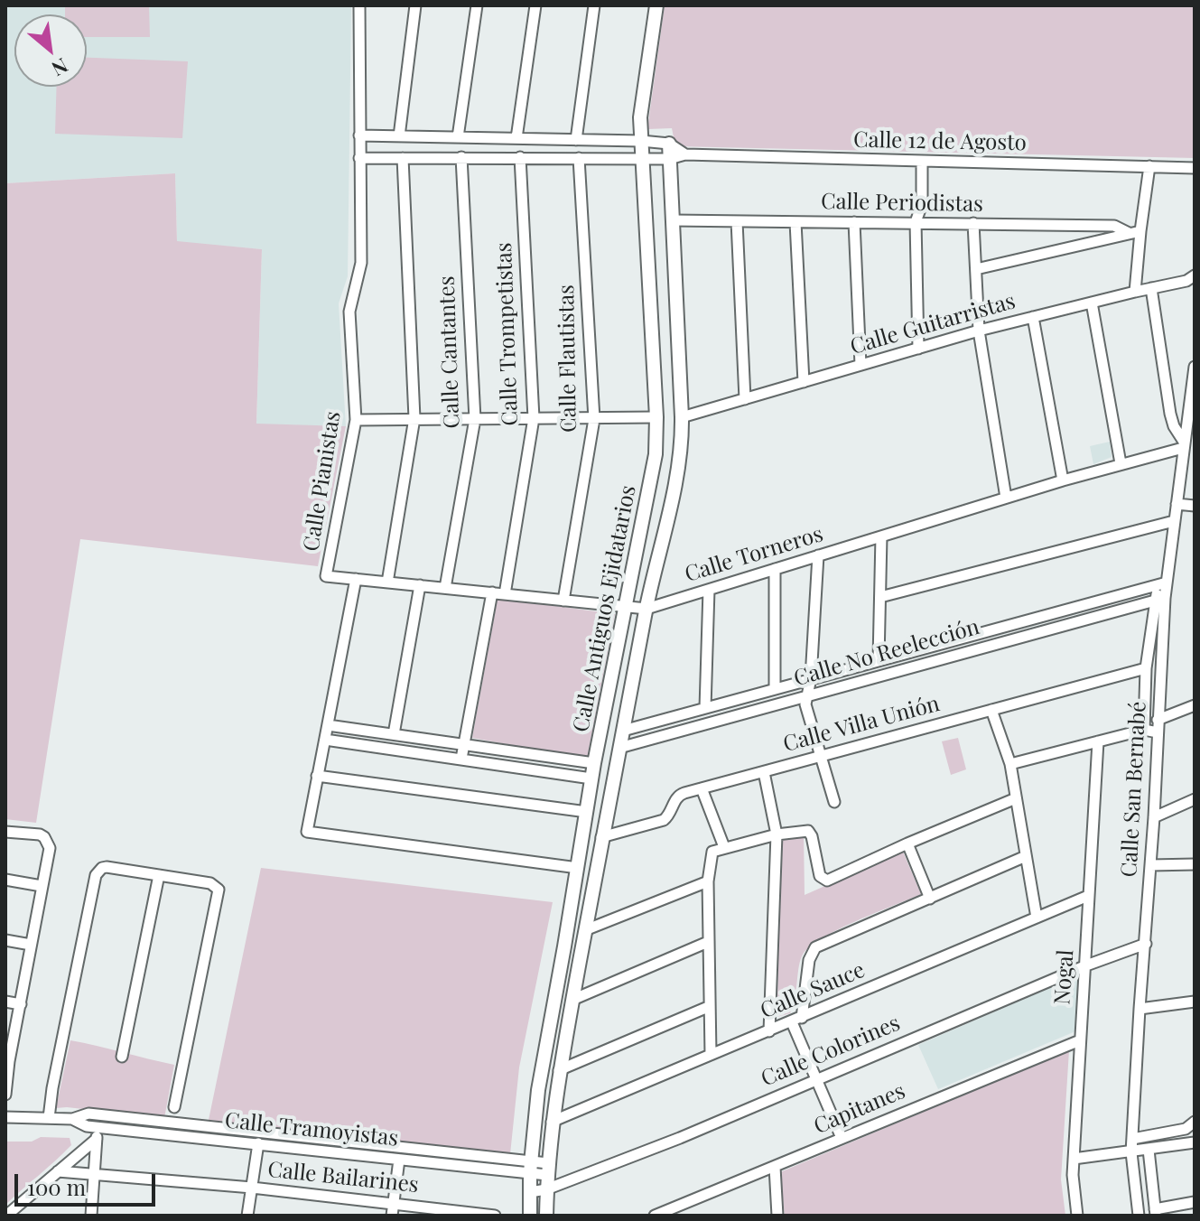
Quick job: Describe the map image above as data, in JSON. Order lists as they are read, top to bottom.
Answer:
{
  "streets": {
    "street": [
      "Calle 12 de Agosto",
      "Calle Periodistas",
      "Calle Guitarristas",
      "Calle Trompetistas",
      "Calle Cantantes",
      "Calle Flautistas",
      "Calle Pianistas",
      "Calle Torneros",
      "Calle Antiguos Ejidatarios",
      "Calle No Reelección",
      "Calle Villa Unión",
      "Calle San Bernabé",
      "Nogal",
      "Calle Sauce",
      "Calle Colorines",
      "Capitanes",
      "Calle Tramoyistas",
      "Calle Bailarines"
    ]
  },
  "crossings": [
    ["Calle 12 de Agosto", "Calle Trompetistas"],
    ["Calle 12 de Agosto", "Calle Cantantes"],
    ["Calle 12 de Agosto", "Calle Flautistas"],
    ["Calle 12 de Agosto", "Calle Pianistas"],
    ["Calle 12 de Agosto", "Calle Antiguos Ejidatarios"],
    ["Calle Periodistas", "Calle Antiguos Ejidatarios"],
    ["Calle Guitarristas", "Calle Antiguos Ejidatarios"],
    ["Calle Trompetistas", "Calle Torneros"],
    ["Calle Cantantes", "Calle Torneros"],
    ["Calle Flautistas", "Calle Torneros"],
    ["Calle Pianistas", "Calle Torneros"],
    ["Calle Torneros", "Calle Antiguos Ejidatarios"],
    ["Calle Torneros", "Calle San Bernabé"],
    ["Calle Antiguos Ejidatarios", "Calle No Reelección"],
    ["Calle Antiguos Ejidatarios", "Calle Villa Unión"],
    ["Calle Antiguos Ejidatarios", "Calle Sauce"],
    ["Calle Antiguos Ejidatarios", "Calle Colorines"],
    ["Calle Antiguos Ejidatarios", "Calle Tramoyistas"],
    ["Calle No Reelección", "Calle San Bernabé"],
    ["Calle Villa Unión", "Calle San Bernabé"],
    ["Calle San Bernabé", "Calle Colorines"],
    ["Nogal", "Calle Sauce"],
    ["Nogal", "Calle Colorines"],
    ["Nogal", "Capitanes"]
  ],
  "scale_bar": "100 m",
  "north": "bottom right"
}
